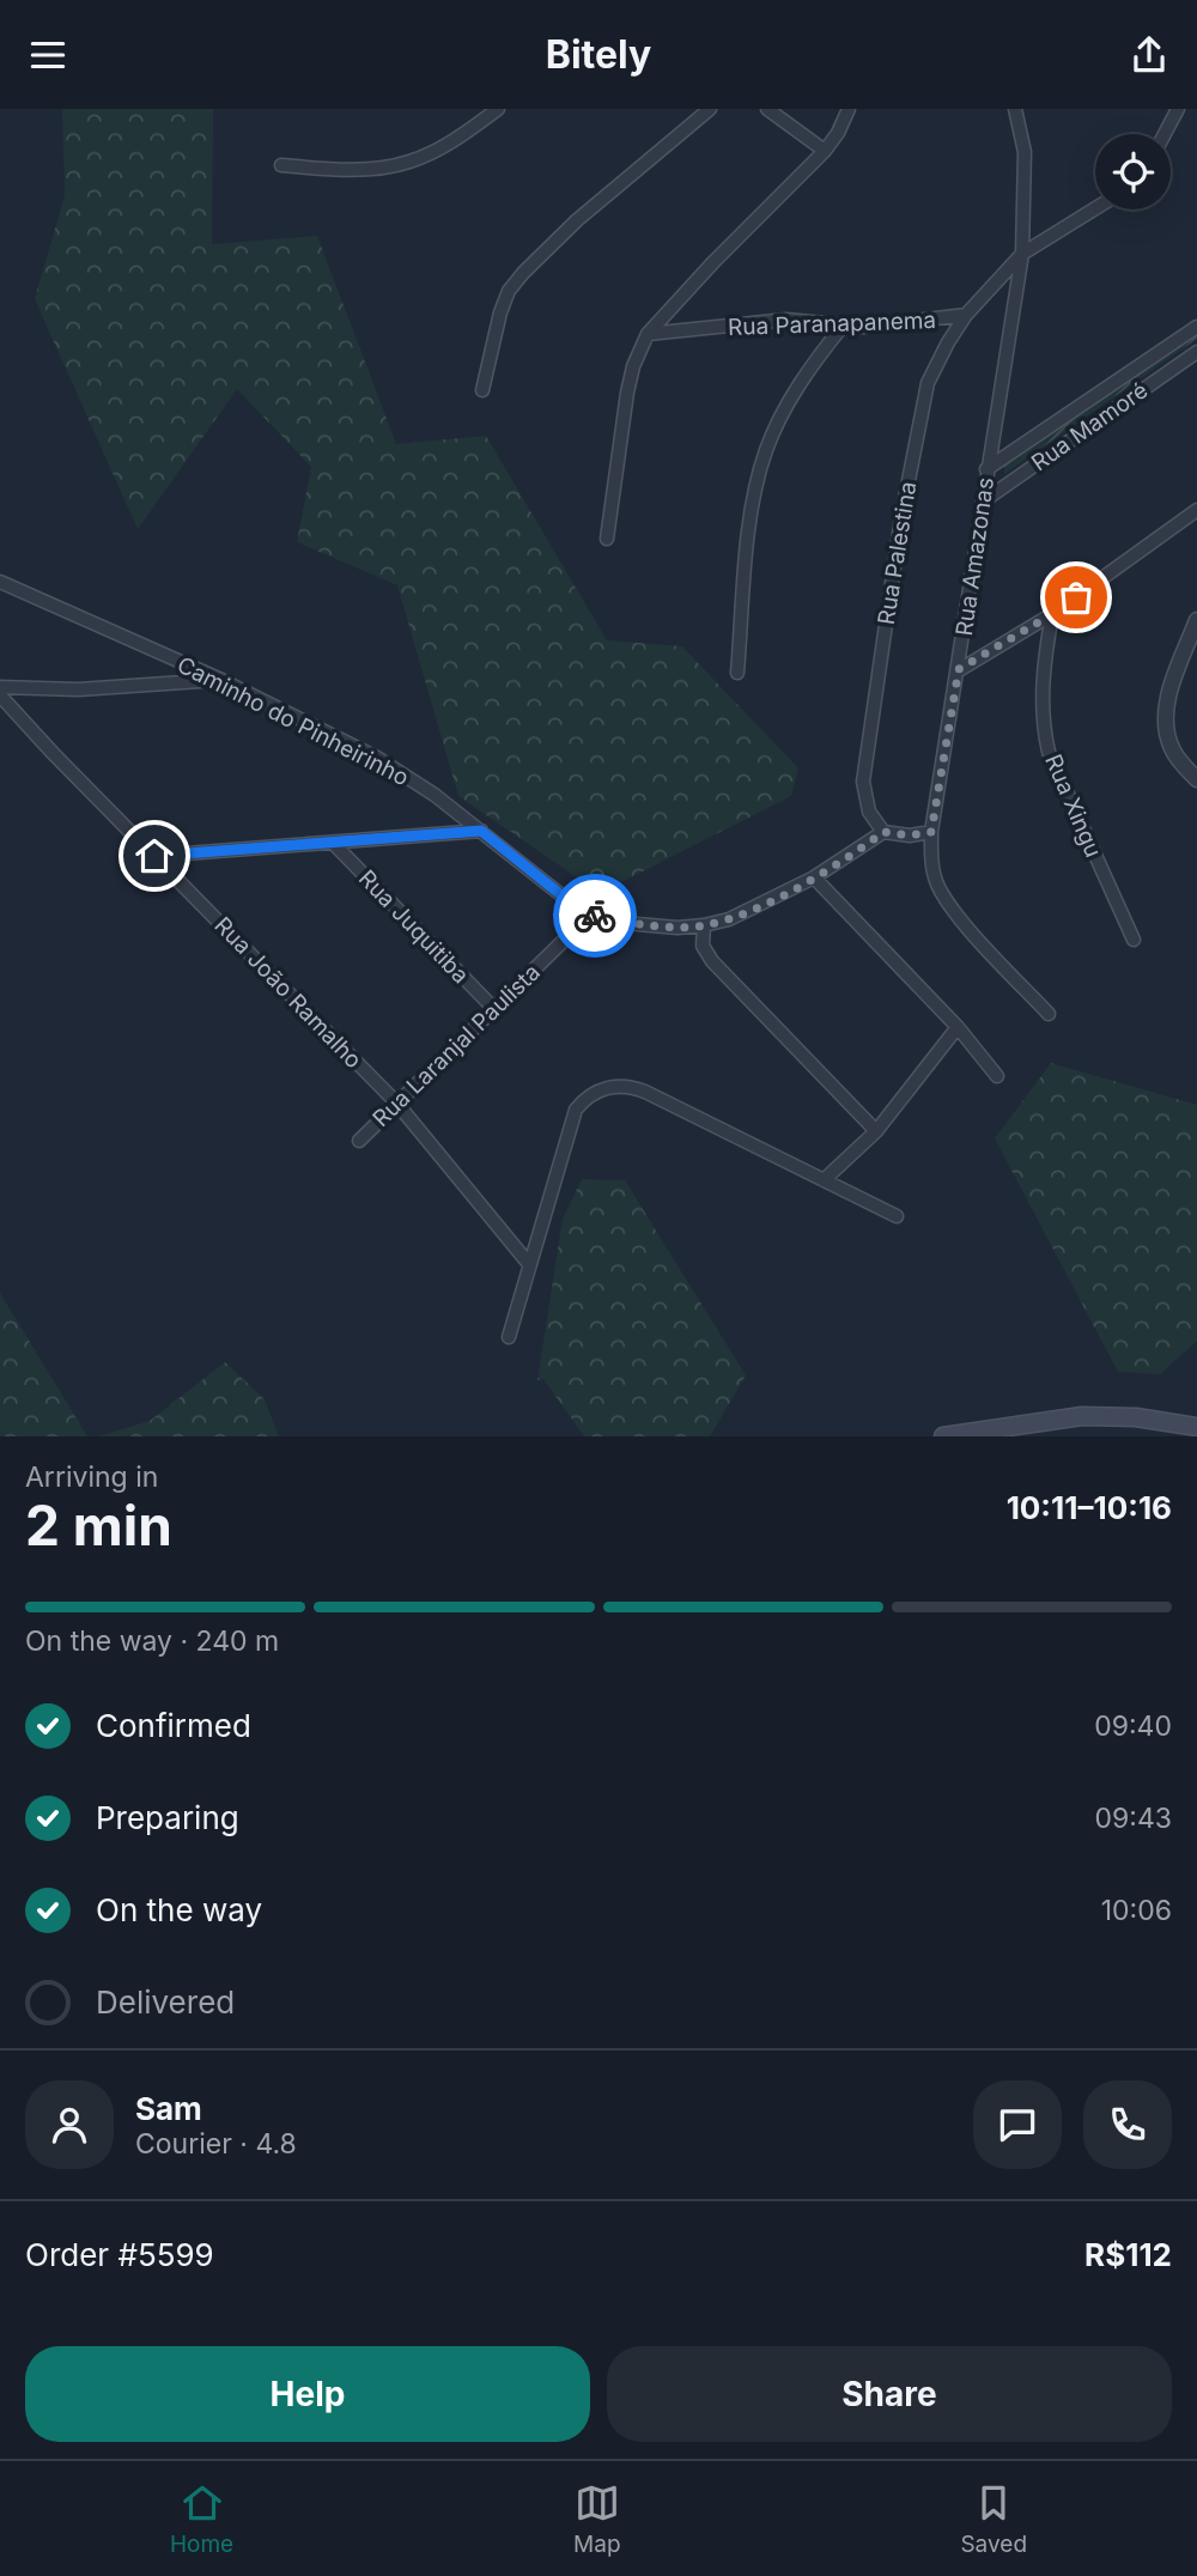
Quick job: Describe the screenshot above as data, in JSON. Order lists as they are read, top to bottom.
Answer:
{
  "streets": {
    "street": [
      "Rua Paranapanema",
      "Rua Mamoré",
      "Rua Palestina",
      "Rua Amazonas",
      "Caminho do Pinheirinho",
      "Rua Xingu",
      "Rua Juquitiba",
      "Rua João Ramalho",
      "Rua Laranjal Paulista"
    ]
  },
  "crossings": [
    ["Rua Paranapanema", "Rua Palestina"],
    ["Rua Mamoré", "Rua Amazonas"],
    ["Rua Palestina", "Rua Amazonas"],
    ["Rua Palestina", "Caminho do Pinheirinho"],
    ["Caminho do Pinheirinho", "Rua Laranjal Paulista"],
    ["Rua Juquitiba", "Rua Laranjal Paulista"],
    ["Rua João Ramalho", "Rua Laranjal Paulista"]
  ],
  "page": {
    "header": "Bitely",
    "heading": ["2 min", "Arriving in", "10:11–10:16"],
    "panel": [
      "Sam",
      "Courier · 4.8",
      "Order #5599",
      "R$112"
    ],
    "bar": "On the way · 240 m",
    "list": [
      ["Confirmed", "09:40"],
      ["Preparing", "09:43"],
      ["On the way", "10:06"],
      "Delivered"
    ],
    "buttons": ["Help", "Share"],
    "tabs": ["Home", "Map", "Saved"]
  }
}
